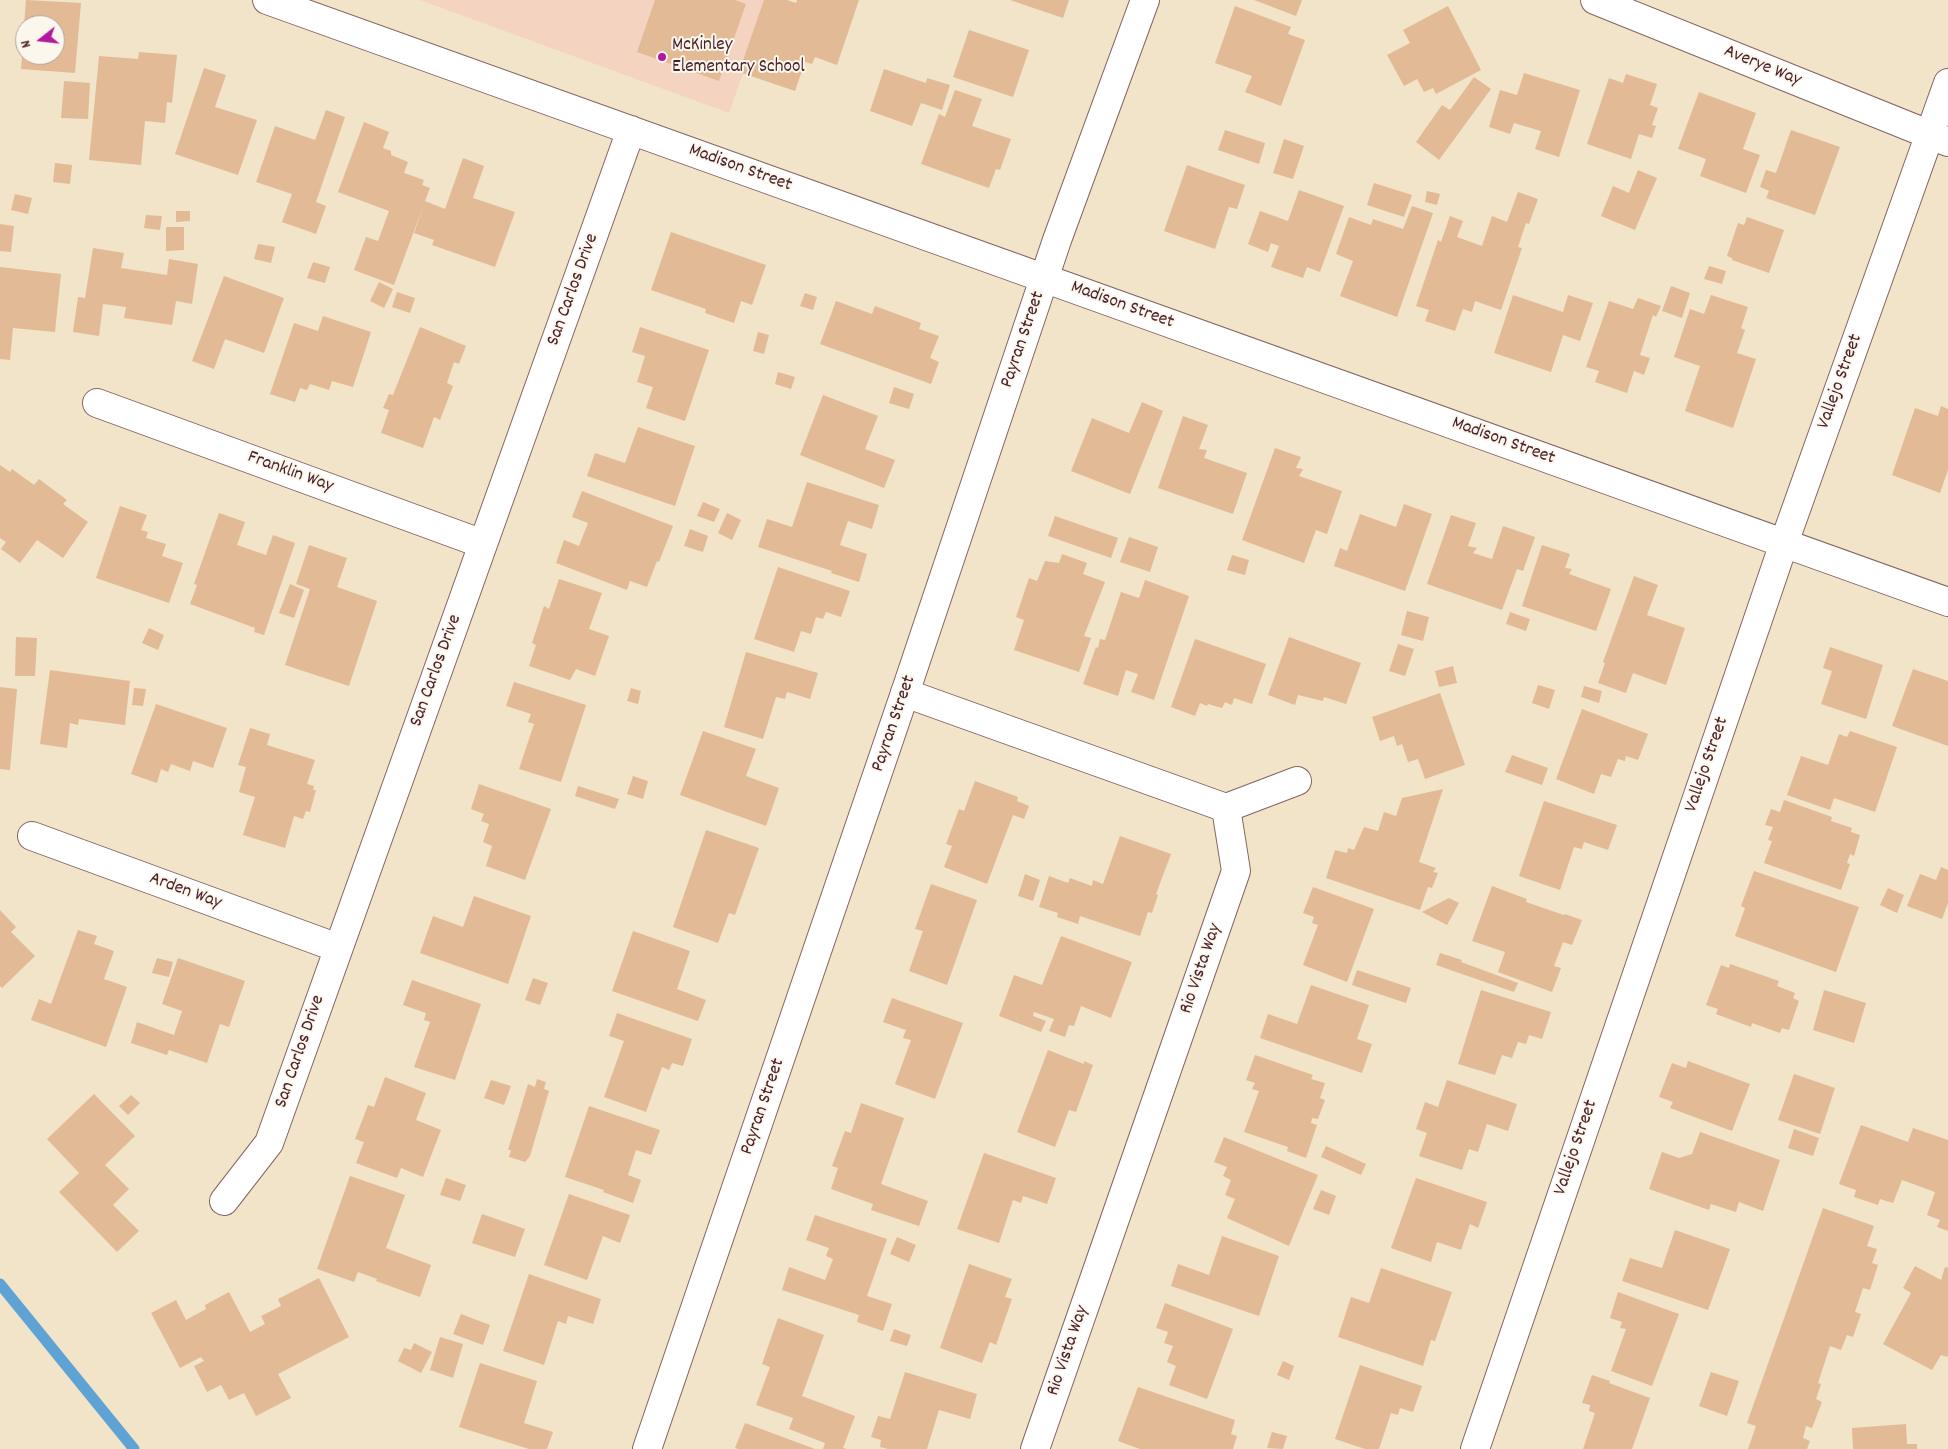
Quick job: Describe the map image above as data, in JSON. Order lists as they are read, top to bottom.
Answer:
{
  "streets": {
    "street": [
      "Averye Way",
      "Madison Street",
      "San Carlos Drive",
      "Payran Street",
      "Vallejo Street",
      "Franklin Way",
      "Arden Way",
      "Rio Vista Way"
    ]
  },
  "crossings": [
    ["Averye Way", "Vallejo Street"],
    ["Madison Street", "San Carlos Drive"],
    ["Madison Street", "Payran Street"],
    ["Madison Street", "Vallejo Street"],
    ["San Carlos Drive", "Franklin Way"],
    ["San Carlos Drive", "Arden Way"]
  ],
  "places": ["McKinley Elementary School"],
  "north": "left"
}
